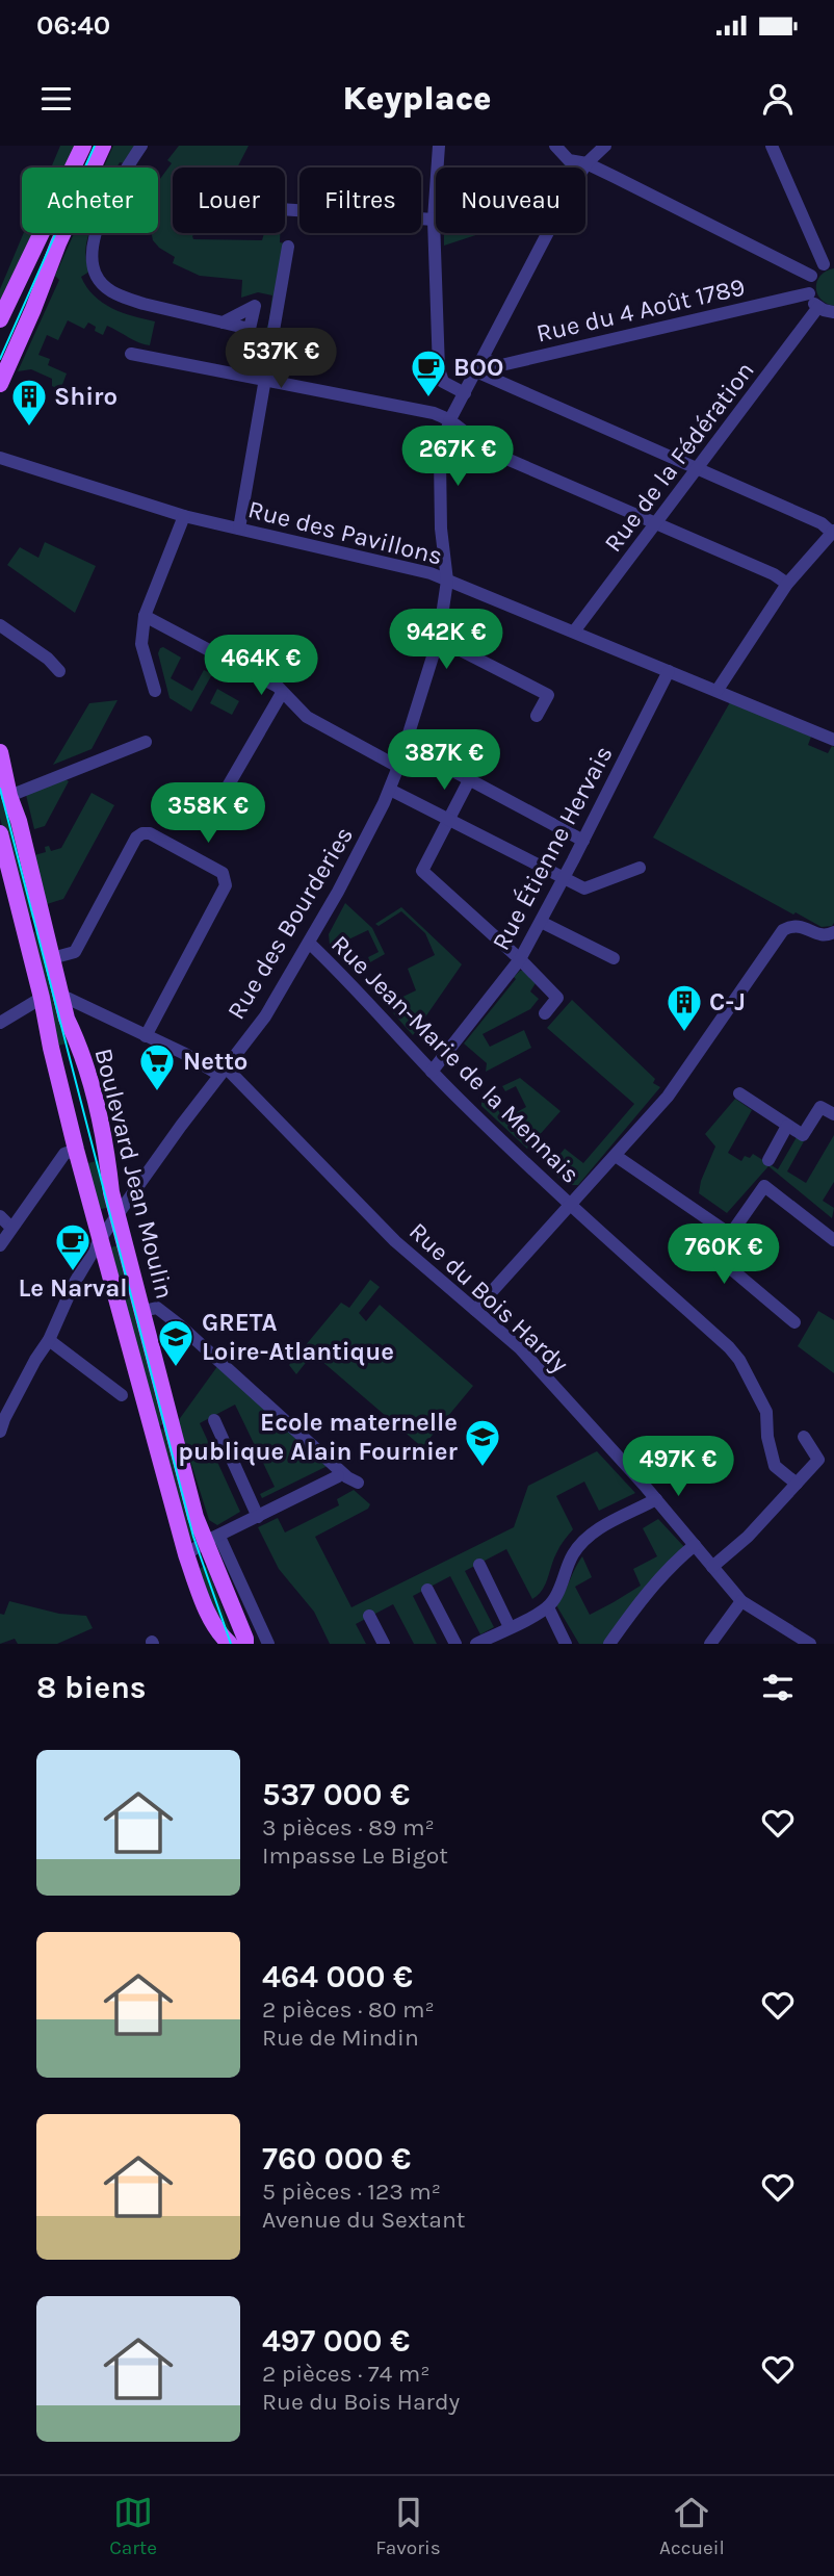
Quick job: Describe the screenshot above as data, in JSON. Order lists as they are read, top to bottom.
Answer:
{
  "streets": {
    "main road": ["Boulevard Jean Moulin"],
    "street": [
      "Rue du 4 Août 1789",
      "Rue de la Fédération",
      "Rue des Pavillons",
      "Rue Étienne Hervais",
      "Rue des Bourderies",
      "Rue Jean-Marie de la Mennais",
      "Rue du Bois Hardy"
    ]
  },
  "crossings": [
    ["Rue du 4 Août 1789", "Rue des Bourderies"],
    ["Rue de la Fédération", "Rue des Pavillons"],
    ["Rue des Pavillons", "Rue Étienne Hervais"],
    ["Rue des Pavillons", "Rue des Bourderies"],
    ["Rue Étienne Hervais", "Rue Jean-Marie de la Mennais"],
    ["Rue des Bourderies", "Rue Jean-Marie de la Mennais"],
    ["Rue des Bourderies", "Boulevard Jean Moulin"],
    ["Rue des Bourderies", "Rue du Bois Hardy"],
    ["Boulevard Jean Moulin", "Rue du Bois Hardy"]
  ],
  "places": {
    "cafe": ["BOO", "Le Narval"],
    "building": ["Shiro", "C-J"],
    "supermarket": ["Netto"],
    "school or university": ["GRETA Loire-Atlantique", "Ecole maternelle publique Alain Fournier"]
  },
  "page": {
    "status": "06:40",
    "header": "Keyplace",
    "chip": [
      "Acheter",
      "Louer",
      "Filtres",
      "Nouveau"
    ],
    "price": [
      "537K €",
      "267K €",
      "942K €",
      "464K €",
      "387K €",
      "358K €",
      "760K €",
      "497K €"
    ],
    "heading": "8 biens",
    "list": [
      {
        "name": "537 000 €",
        "note": "3 pièces · 89 m² · Impasse Le Bigot"
      },
      {
        "name": "464 000 €",
        "note": "2 pièces · 80 m² · Rue de Mindin"
      },
      {
        "name": "760 000 €",
        "note": "5 pièces · 123 m² · Avenue du Sextant"
      },
      {
        "name": "497 000 €",
        "note": "2 pièces · 74 m² · Rue du Bois Hardy"
      }
    ],
    "tabs": ["Carte", "Favoris", "Accueil"]
  }
}
